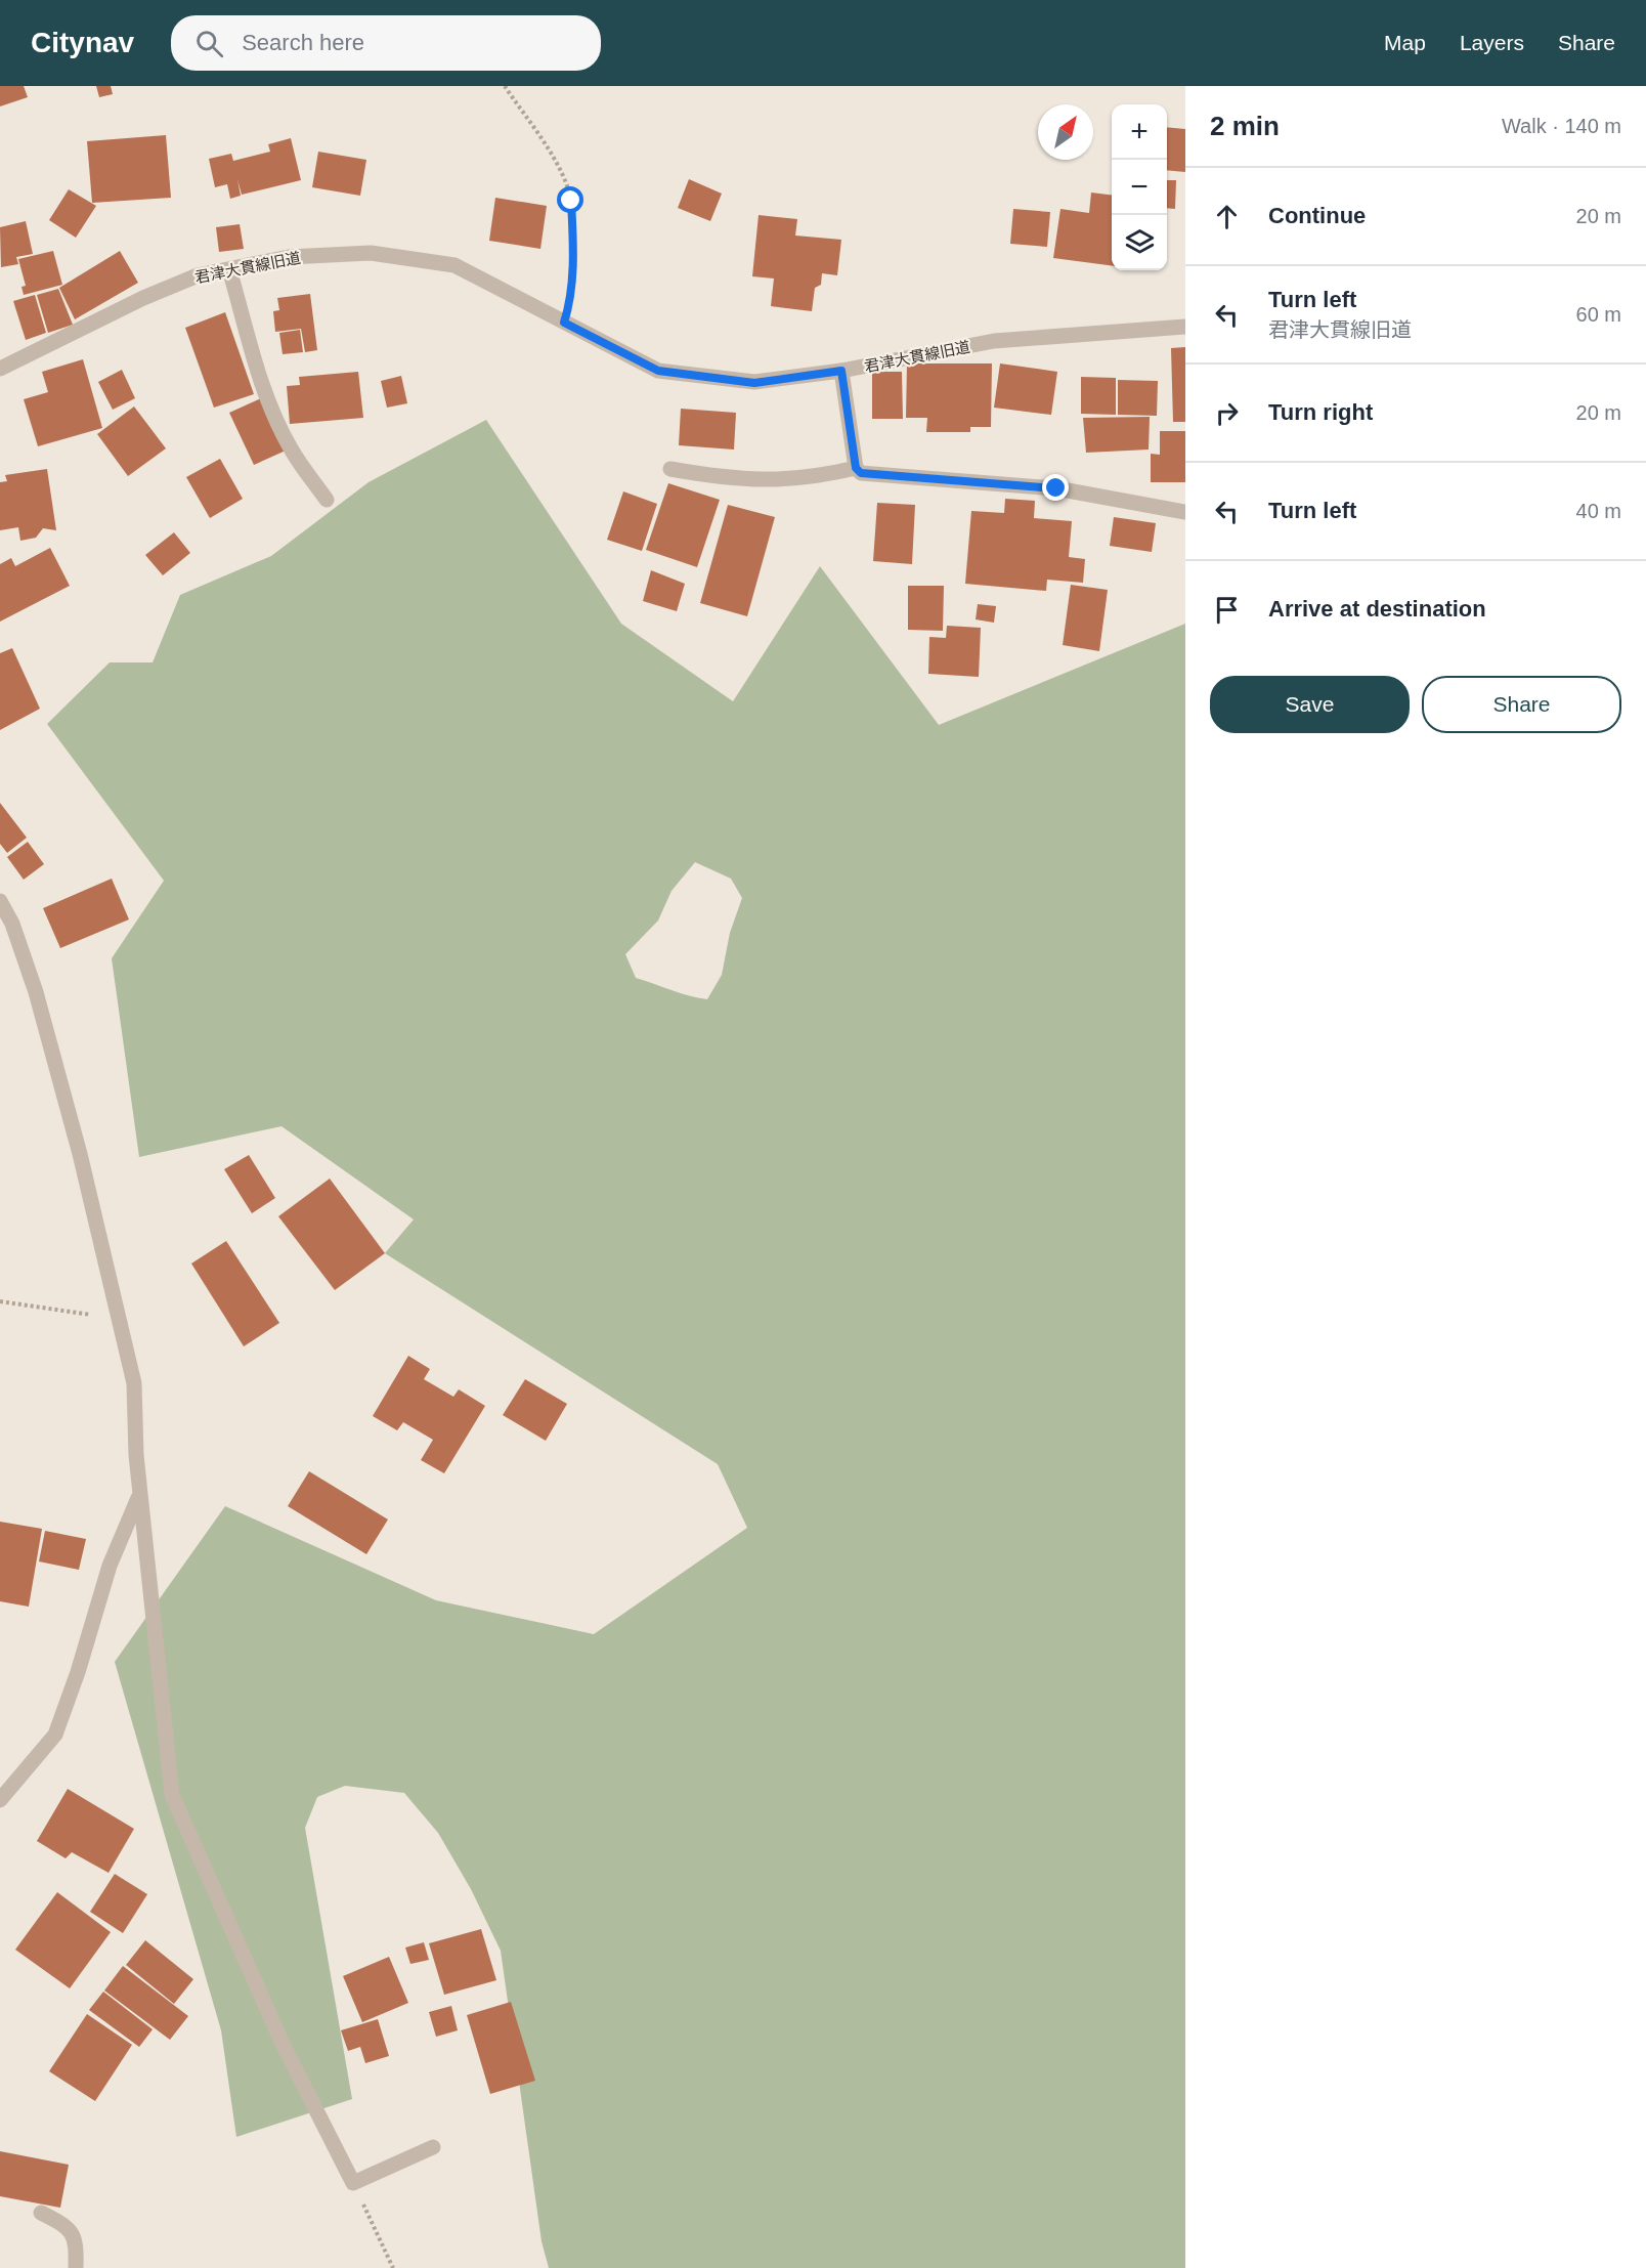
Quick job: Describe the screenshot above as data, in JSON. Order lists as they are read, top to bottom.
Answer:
{
  "streets": {
    "street": ["君津大貫線旧道"]
  },
  "north": "top right",
  "page": {
    "header": "Citynav",
    "search": "Search here",
    "nav": ["Map", "Layers", "Share"],
    "heading": ["2 min", "Walk · 140 m"],
    "map_buttons": ["+", "−"],
    "list": [
      ["Continue", "20 m"],
      ["Turn left", "君津大貫線旧道", "60 m"],
      ["Turn right", "20 m"],
      ["Turn left", "40 m"],
      "Arrive at destination"
    ],
    "buttons": ["Save", "Share"]
  }
}
